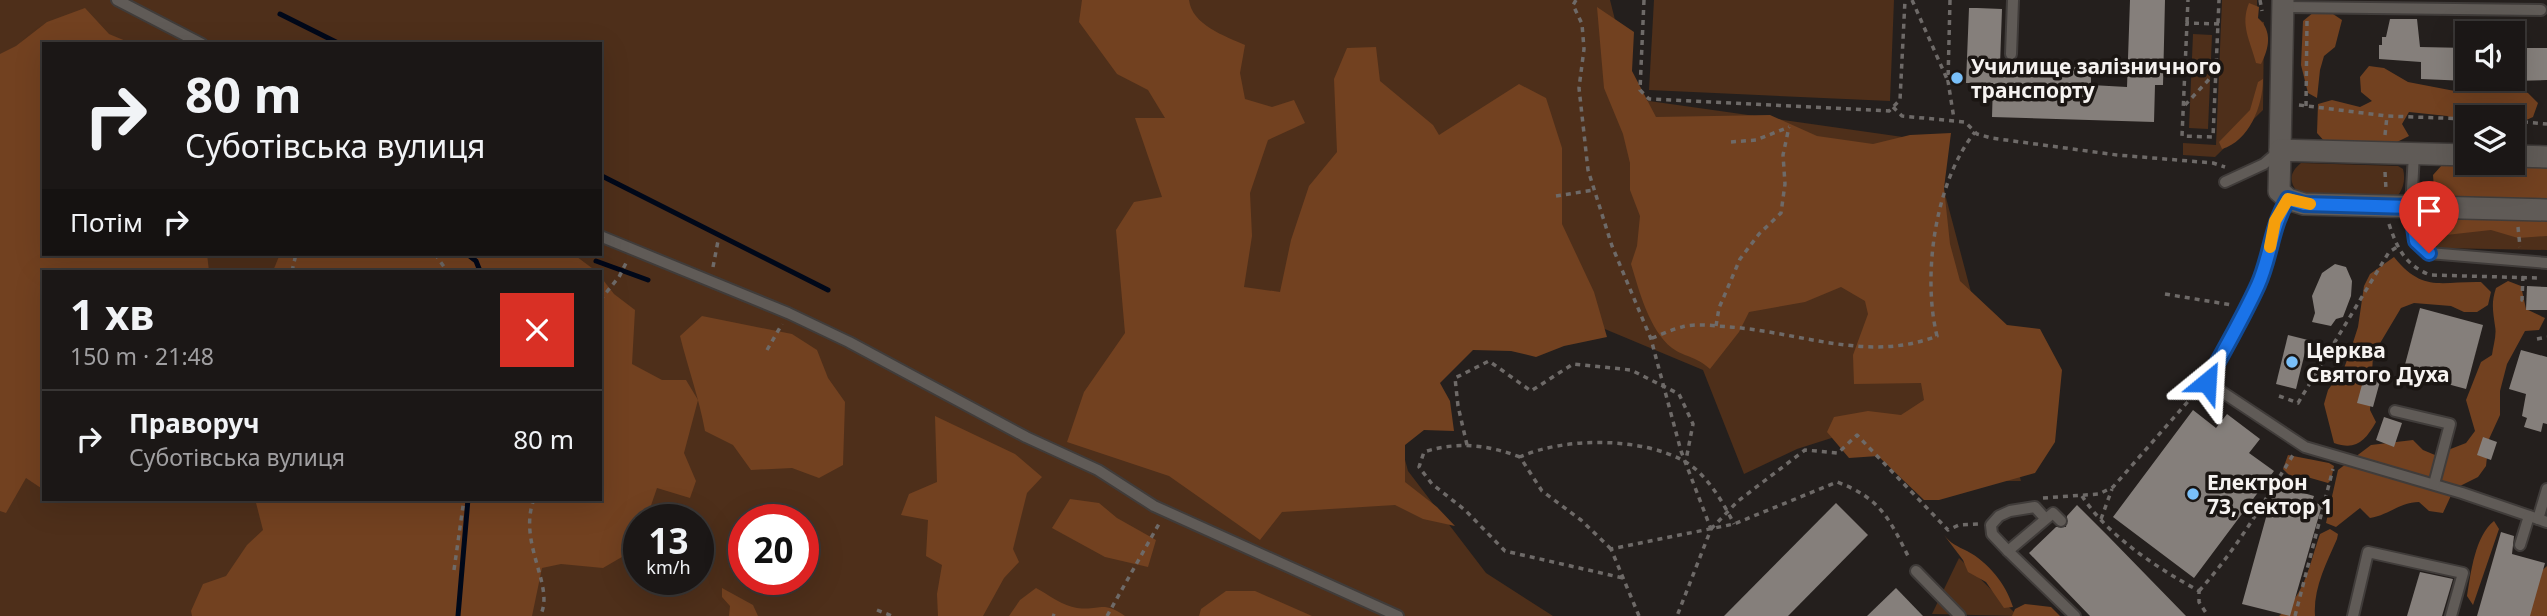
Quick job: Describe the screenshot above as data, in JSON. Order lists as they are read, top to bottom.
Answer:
{
  "places": ["Училище залізничного транспорту", "Церква Святого Духа", "Електрон 73, сектор 1"],
  "page": {
    "turn": ["80 m", "Суботівська вулиця"],
    "then": "Потім",
    "heading": ["1 хв", "150 m · 21:48"],
    "list": [
      {
        "name": "Праворуч",
        "note": "Суботівська вулиця",
        "value": "80 m"
      }
    ],
    "speed": "13 km/h",
    "limit": "20"
  }
}
